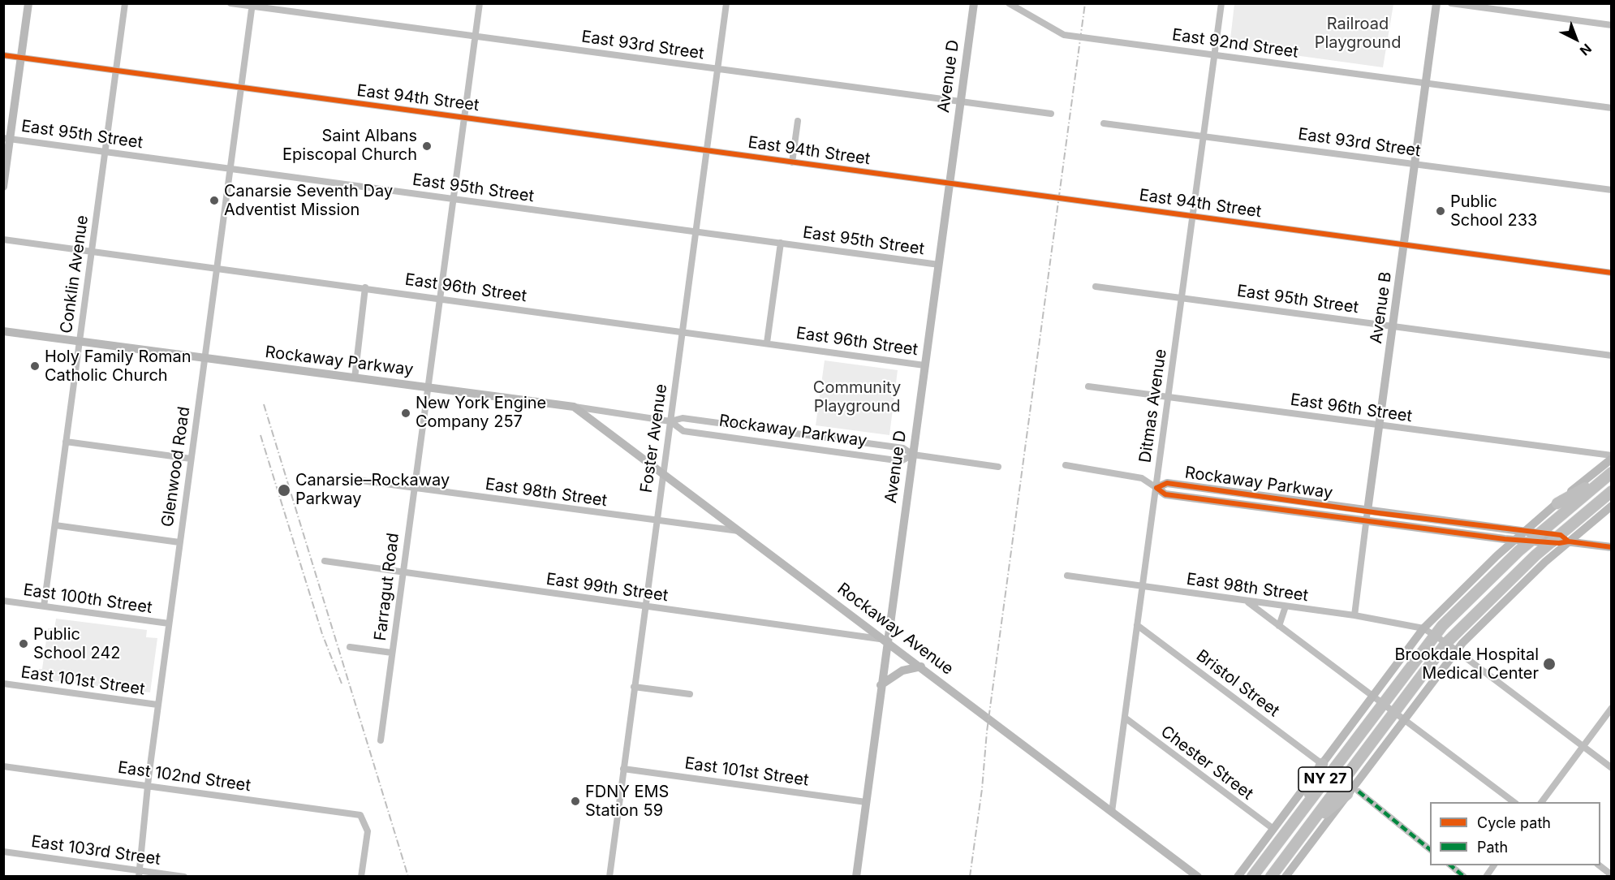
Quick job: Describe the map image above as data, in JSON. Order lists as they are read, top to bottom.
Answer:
{
  "streets": {
    "highway": ["NY 27"],
    "street": [
      "East 92nd Street",
      "East 93rd Street",
      "Avenue D",
      "East 94th Street",
      "East 95th Street",
      "Conklin Avenue",
      "East 96th Street",
      "Avenue B",
      "Rockaway Parkway",
      "Ditmas Avenue",
      "Foster Avenue",
      "Glenwood Road",
      "East 98th Street",
      "Farragut Road",
      "East 99th Street",
      "East 100th Street",
      "Rockaway Avenue",
      "East 101st Street",
      "Bristol Street",
      "Chester Street",
      "East 102nd Street",
      "East 103rd Street"
    ]
  },
  "crossings": [
    ["East 92nd Street", "Avenue B"],
    ["East 92nd Street", "Ditmas Avenue"],
    ["East 93rd Street", "Avenue D"],
    ["East 93rd Street", "Avenue B"],
    ["East 93rd Street", "Ditmas Avenue"],
    ["East 93rd Street", "Foster Avenue"],
    ["East 93rd Street", "Glenwood Road"],
    ["East 93rd Street", "Farragut Road"],
    ["Avenue D", "East 94th Street"],
    ["Avenue D", "East 95th Street"],
    ["Avenue D", "East 96th Street"],
    ["Avenue D", "Rockaway Parkway"],
    ["Avenue D", "East 99th Street"],
    ["Avenue D", "Rockaway Avenue"],
    ["Avenue D", "East 101st Street"],
    ["East 94th Street", "Conklin Avenue"],
    ["East 94th Street", "Avenue B"],
    ["East 94th Street", "Ditmas Avenue"],
    ["East 94th Street", "Foster Avenue"],
    ["East 94th Street", "Glenwood Road"],
    ["East 94th Street", "Farragut Road"],
    ["East 95th Street", "Conklin Avenue"],
    ["East 95th Street", "Avenue B"],
    ["East 95th Street", "Ditmas Avenue"],
    ["East 95th Street", "Foster Avenue"],
    ["East 95th Street", "Glenwood Road"],
    ["East 95th Street", "Farragut Road"],
    ["Conklin Avenue", "East 96th Street"],
    ["Conklin Avenue", "Rockaway Parkway"],
    ["Conklin Avenue", "East 100th Street"],
    ["East 96th Street", "Avenue B"],
    ["East 96th Street", "Ditmas Avenue"],
    ["East 96th Street", "Foster Avenue"],
    ["East 96th Street", "Glenwood Road"],
    ["East 96th Street", "Farragut Road"],
    ["Avenue B", "Rockaway Parkway"],
    ["Avenue B", "East 98th Street"],
    ["Rockaway Parkway", "Ditmas Avenue"],
    ["Rockaway Parkway", "Foster Avenue"],
    ["Rockaway Parkway", "Glenwood Road"],
    ["Rockaway Parkway", "Farragut Road"],
    ["Rockaway Parkway", "Rockaway Avenue"],
    ["Rockaway Parkway", "NY 27"],
    ["Ditmas Avenue", "East 98th Street"],
    ["Ditmas Avenue", "Rockaway Avenue"],
    ["Ditmas Avenue", "Bristol Street"],
    ["Ditmas Avenue", "Chester Street"],
    ["Foster Avenue", "East 98th Street"],
    ["Foster Avenue", "East 99th Street"],
    ["Foster Avenue", "Rockaway Avenue"],
    ["Foster Avenue", "East 101st Street"],
    ["Glenwood Road", "East 100th Street"],
    ["Glenwood Road", "East 101st Street"],
    ["Glenwood Road", "East 102nd Street"],
    ["Glenwood Road", "East 103rd Street"],
    ["East 98th Street", "Farragut Road"],
    ["East 98th Street", "Rockaway Avenue"],
    ["Farragut Road", "East 99th Street"],
    ["East 99th Street", "Rockaway Avenue"]
  ],
  "parks": ["Railroad Playground", "Community Playground"],
  "places": [
    "Saint Albans Episcopal Church",
    "Canarsie Seventh Day Adventist Mission",
    "Public School 233",
    "Holy Family Roman Catholic Church",
    "New York Engine Company 257",
    "Canarsie–Rockaway Parkway",
    "Public School 242",
    "Brookdale Hospital Medical Center",
    "FDNY EMS Station 59"
  ],
  "legend": ["Cycle path", "Path"],
  "north": "bottom right"
}
